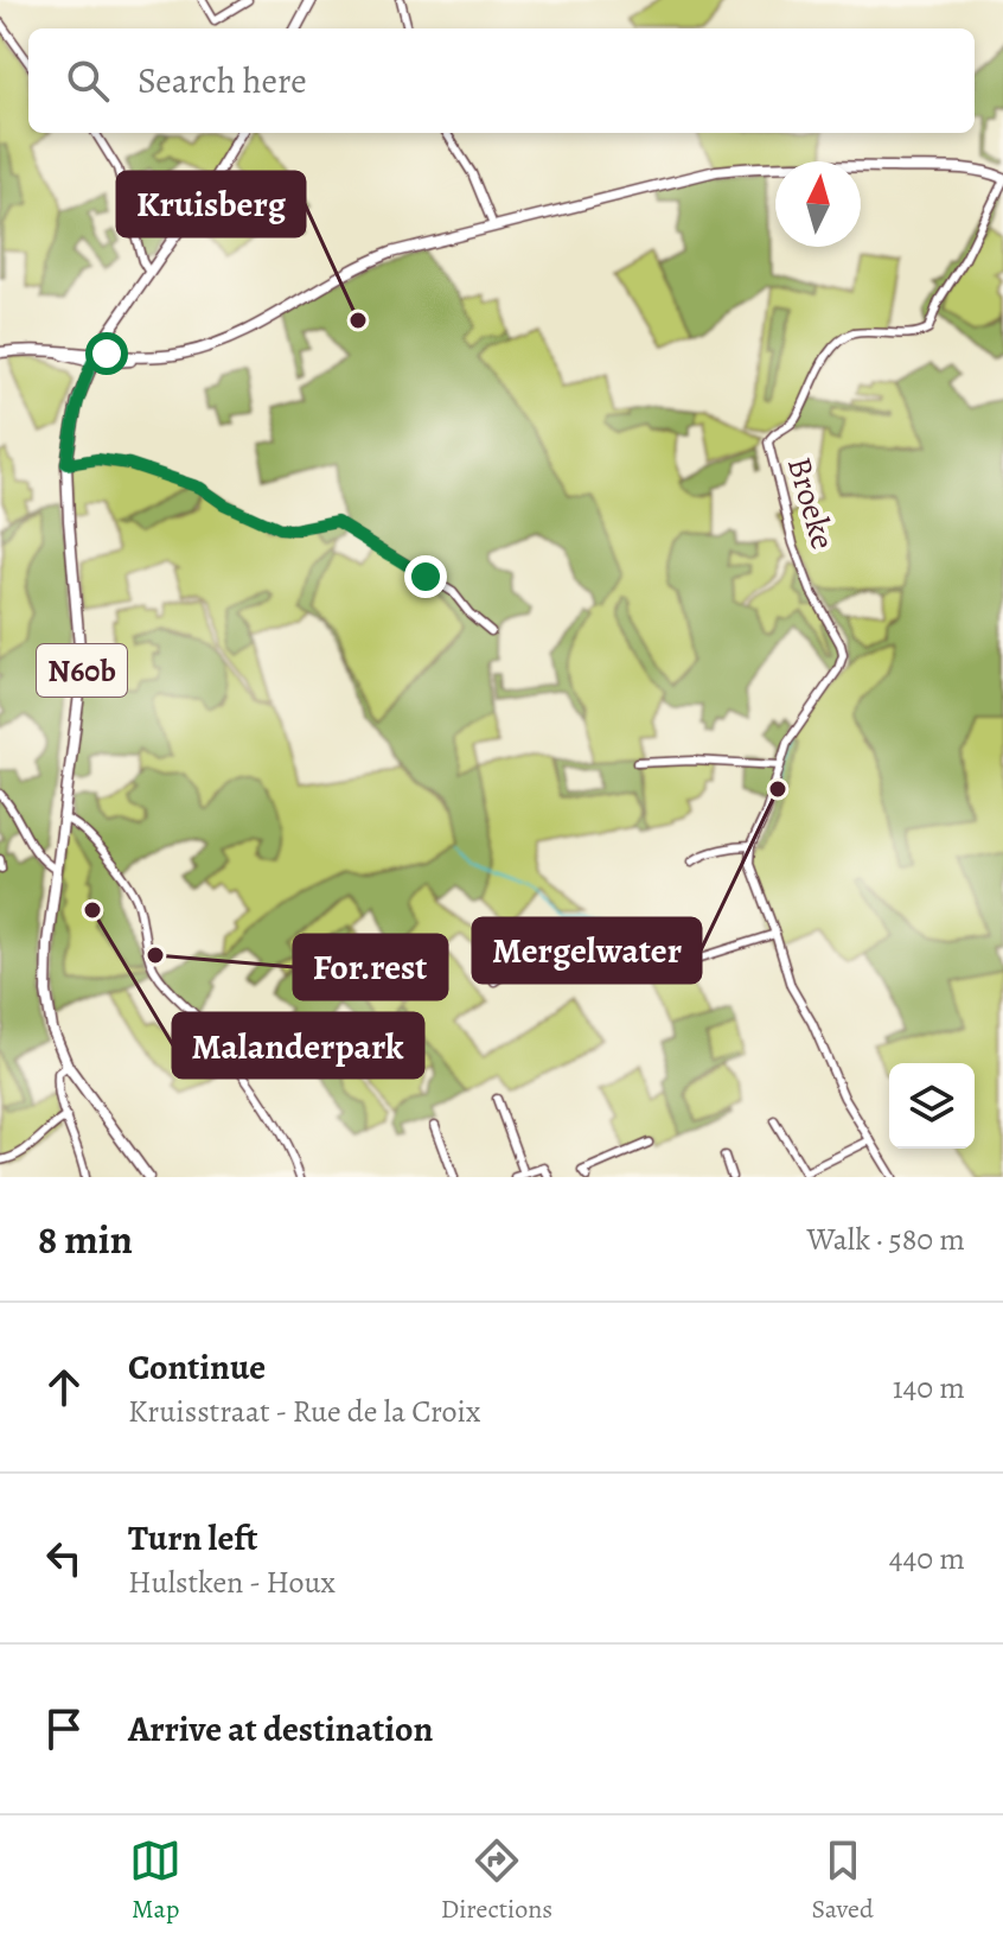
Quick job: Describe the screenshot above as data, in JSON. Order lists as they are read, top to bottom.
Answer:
{
  "streets": {
    "main road": ["N60b"],
    "street": ["Broeke"]
  },
  "places": [
    "Kruisberg",
    "Mergelwater",
    "Malanderpark",
    "For.rest"
  ],
  "north": "top",
  "page": {
    "search": "Search here",
    "heading": ["8 min", "Walk · 580 m"],
    "list": [
      ["Continue", "Kruisstraat - Rue de la Croix", "140 m"],
      ["Turn left", "Hulstken - Houx", "440 m"],
      "Arrive at destination"
    ],
    "nav": ["Map", "Directions", "Saved"]
  }
}
